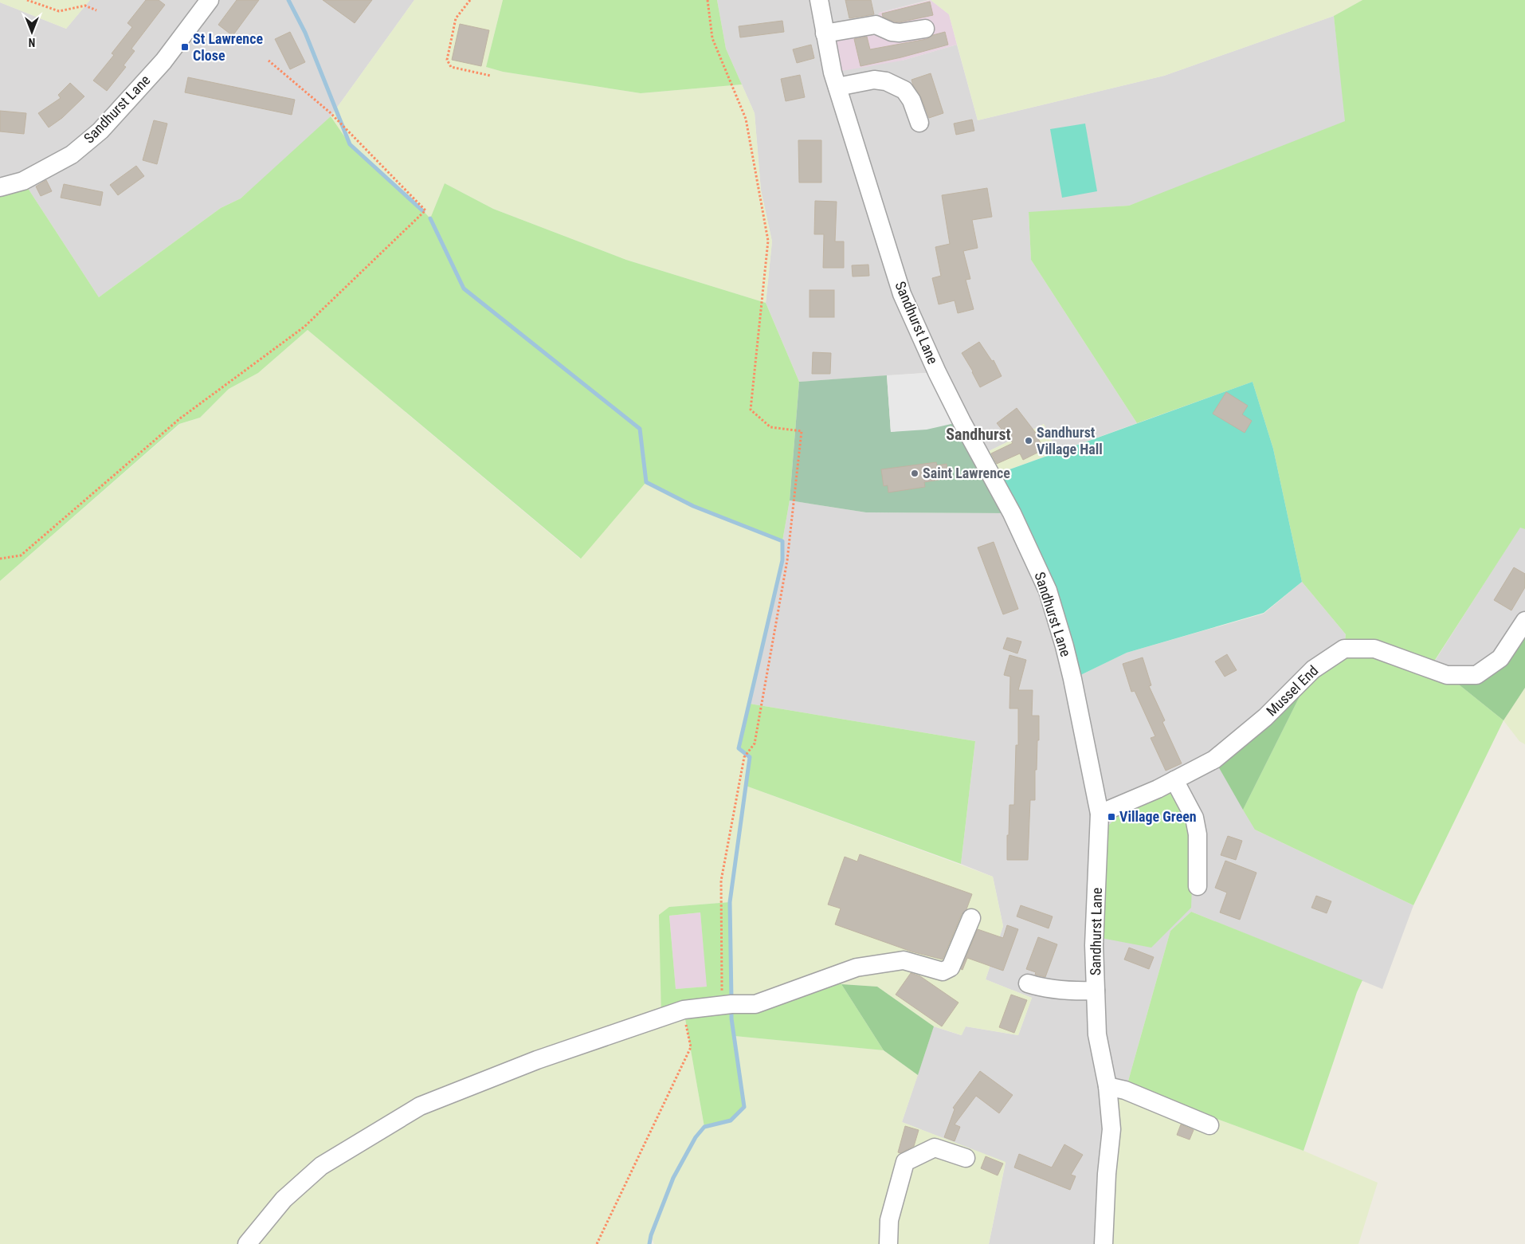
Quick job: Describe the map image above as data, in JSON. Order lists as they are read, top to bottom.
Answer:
{
  "streets": {
    "street": ["Sandhurst Lane", "Mussel End"]
  },
  "crossings": [
    ["Sandhurst Lane", "Mussel End"]
  ],
  "districts": ["Sandhurst"],
  "places": {
    "transit": ["St Lawrence Close", "Village Green"],
    "other": ["Sandhurst Village Hall", "Saint Lawrence"]
  },
  "north": "bottom"
}
